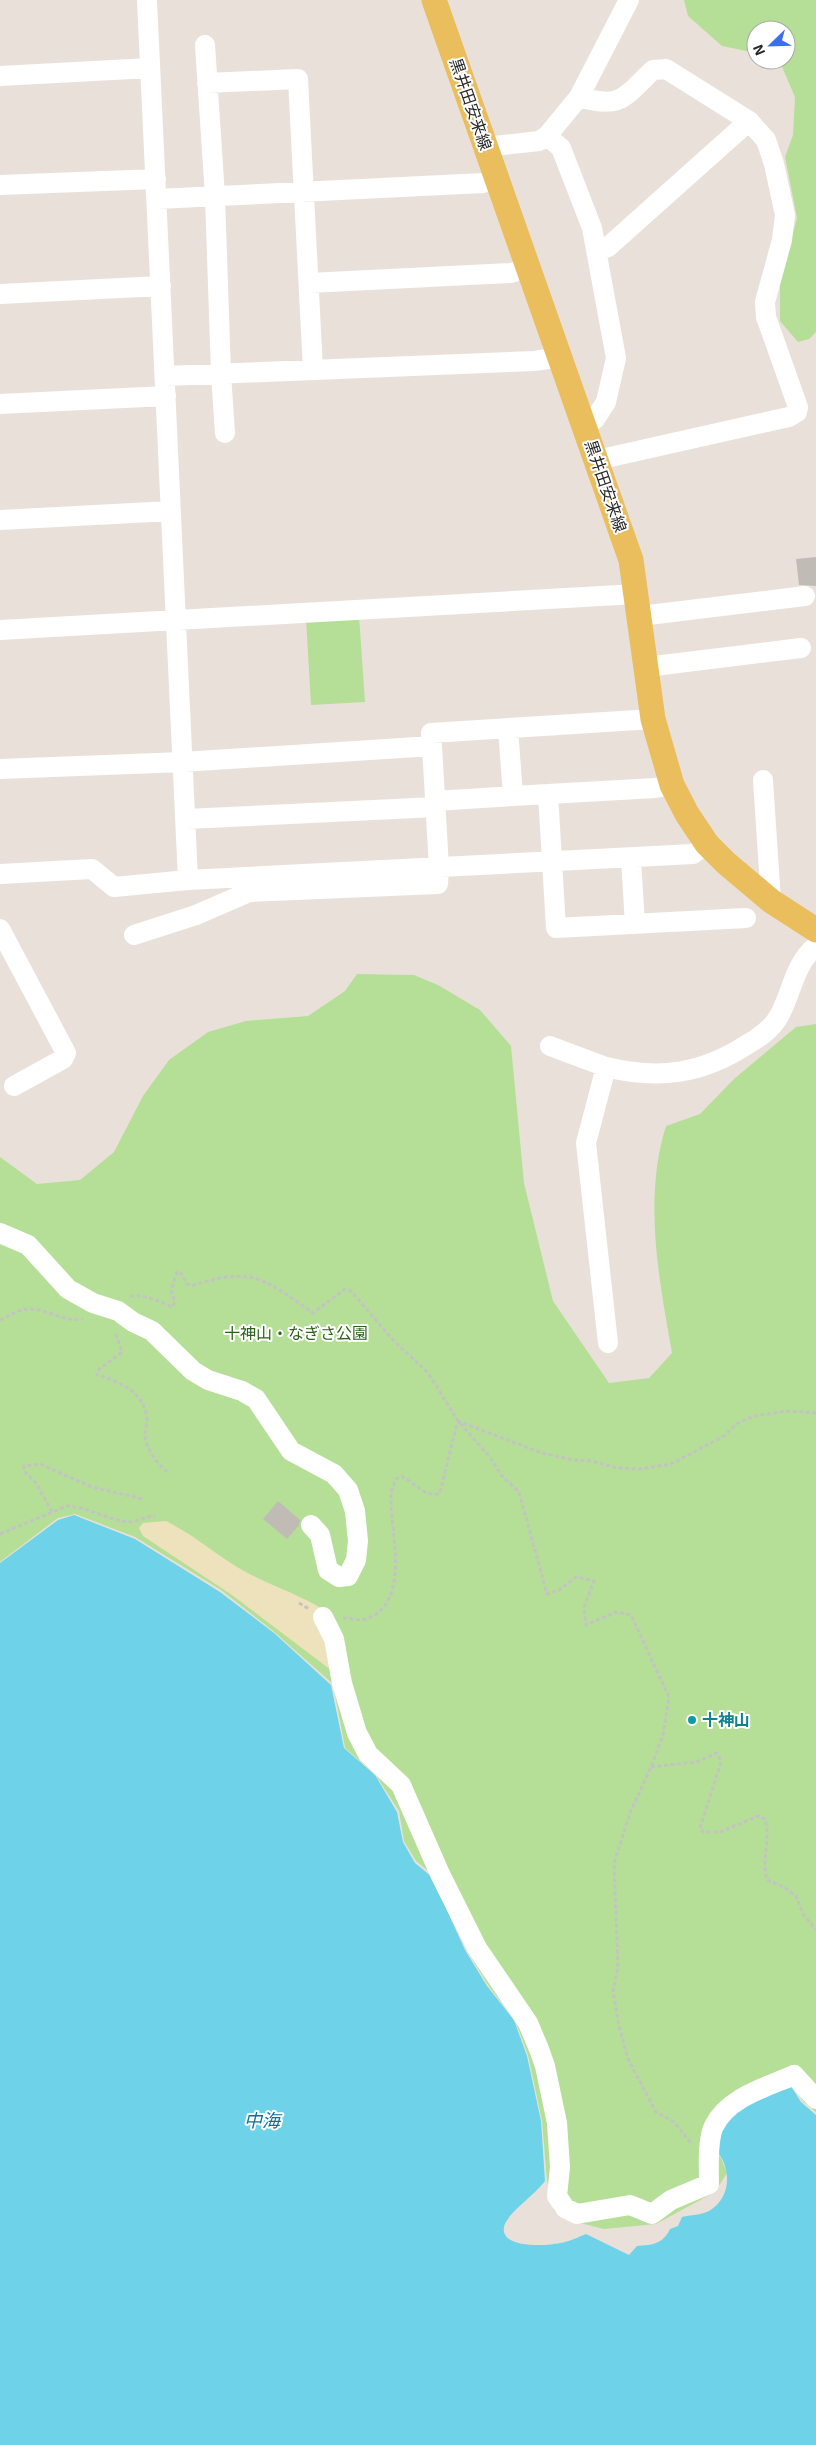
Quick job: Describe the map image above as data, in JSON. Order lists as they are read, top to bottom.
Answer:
{
  "streets": {
    "main road": ["黒井田安来線"]
  },
  "water": ["中海"],
  "parks": ["十神山・なぎさ公園"],
  "places": ["十神山"],
  "north": "bottom left"
}
